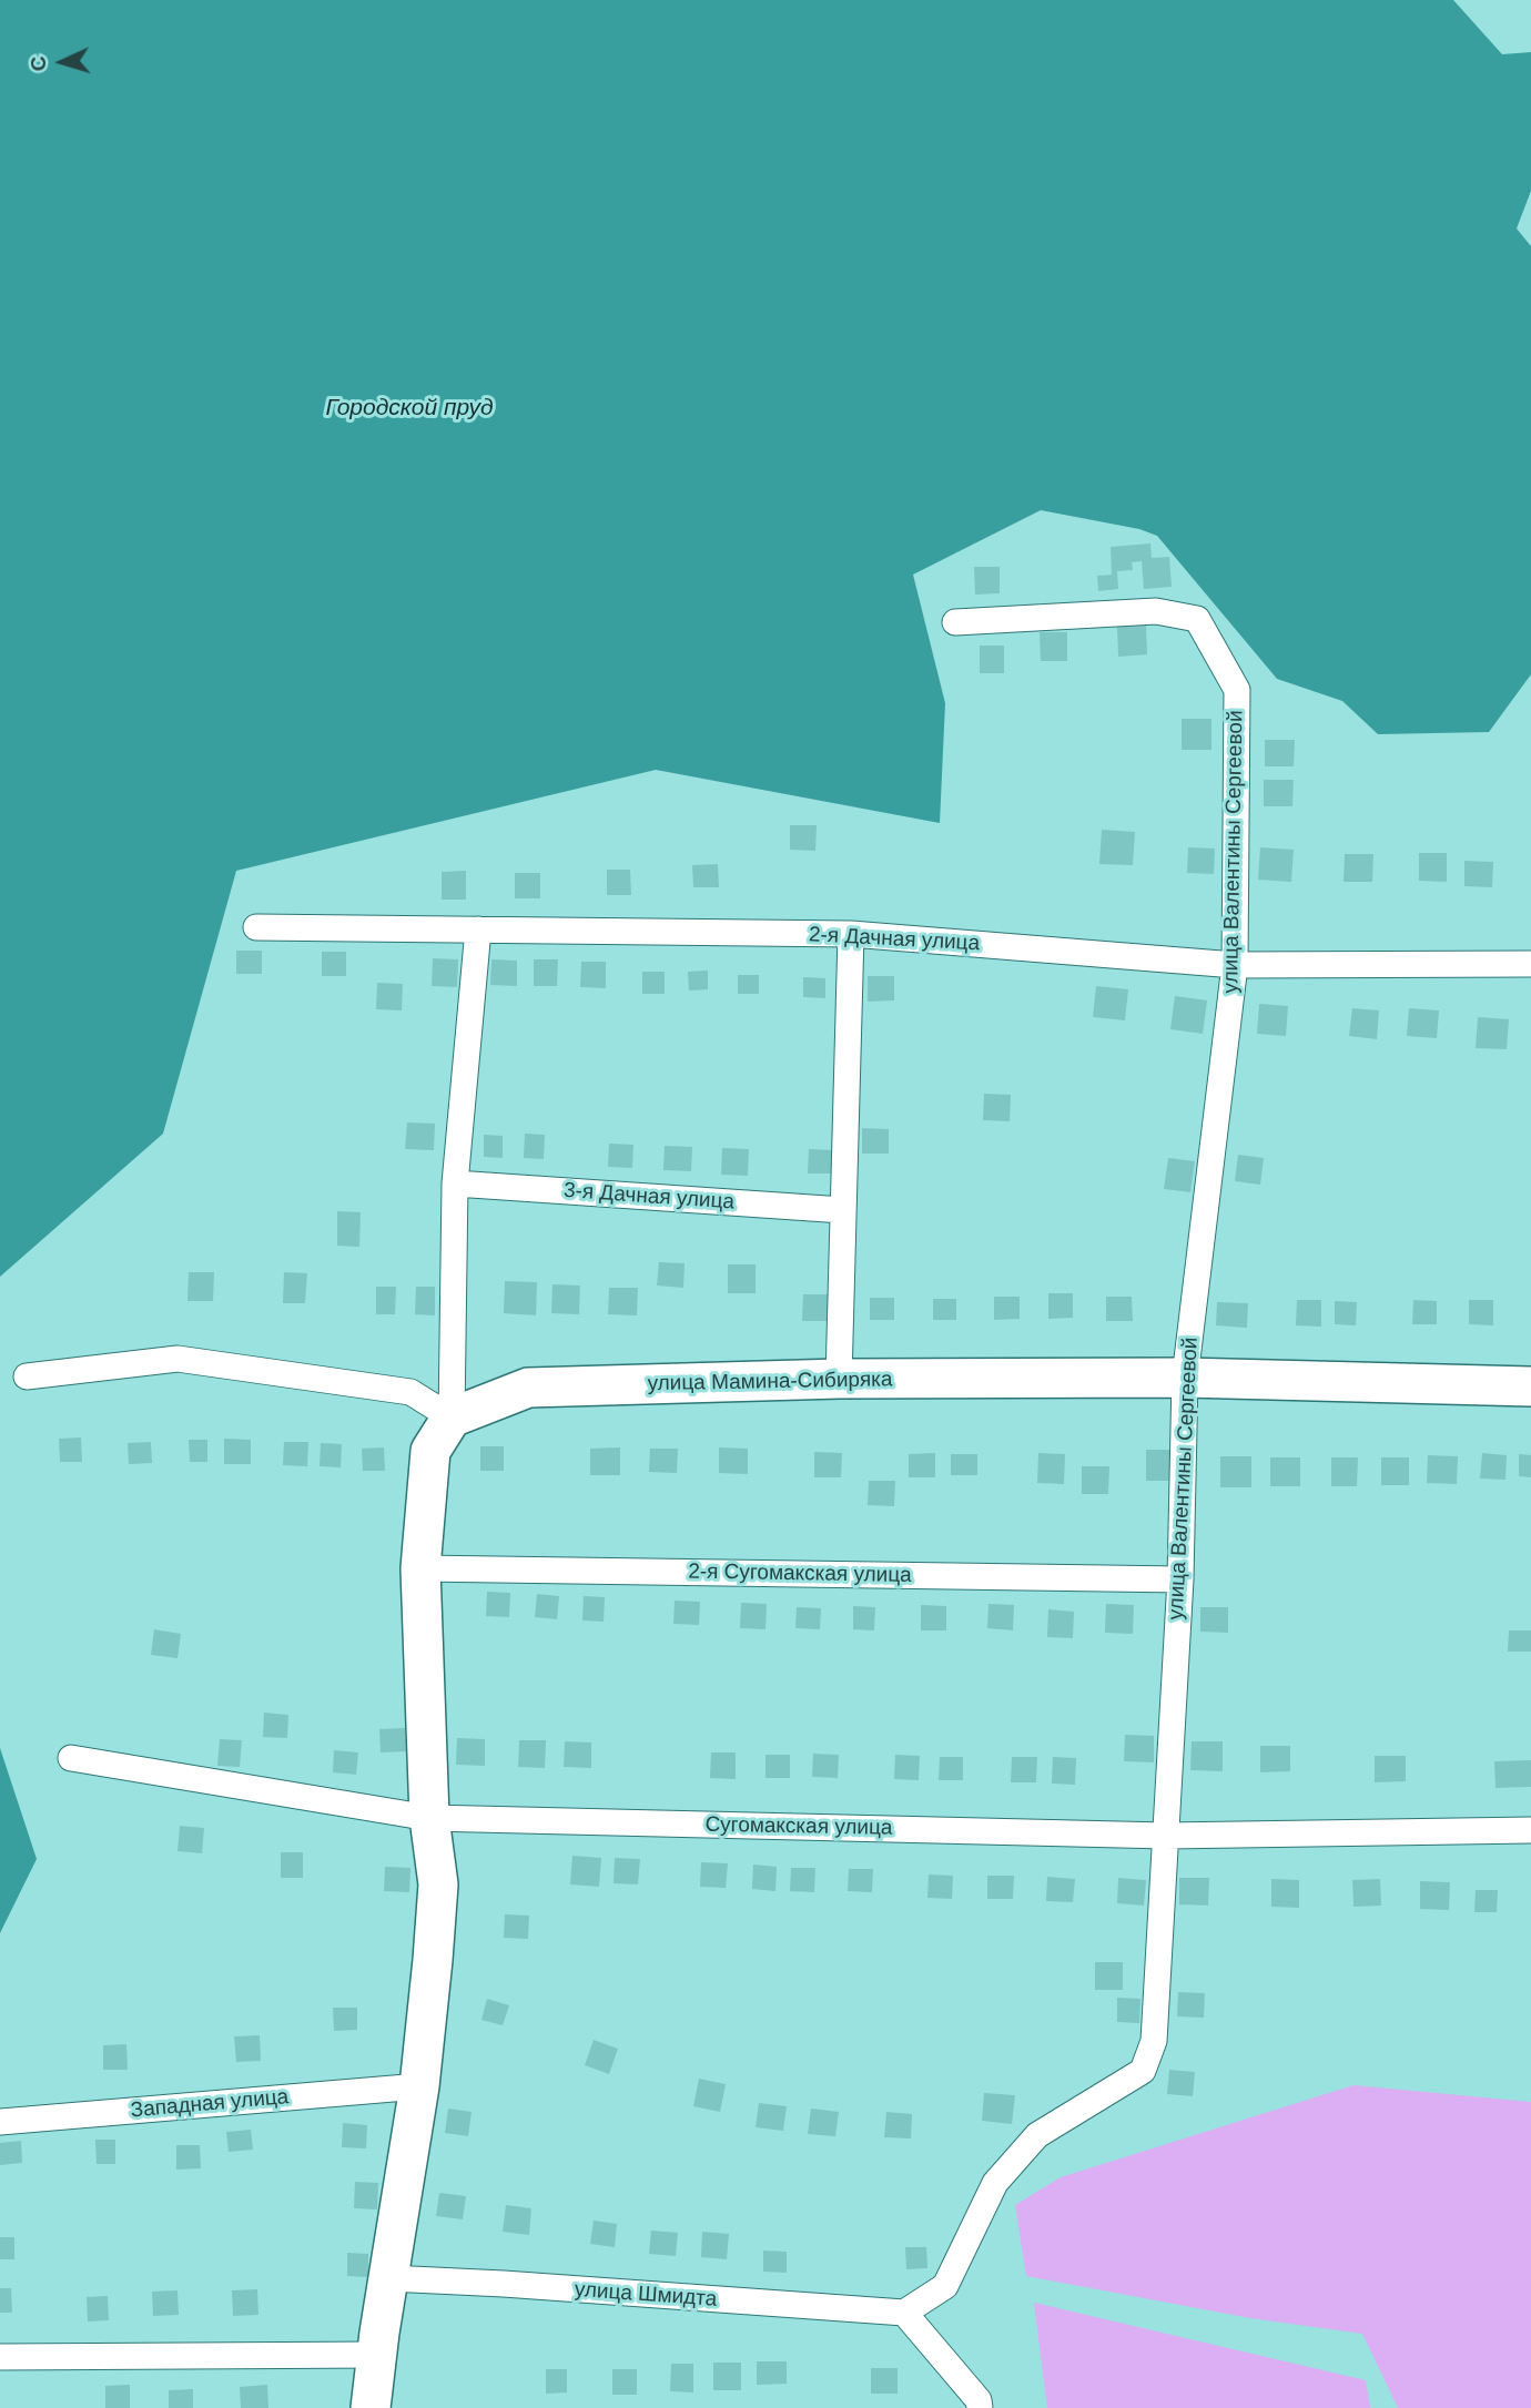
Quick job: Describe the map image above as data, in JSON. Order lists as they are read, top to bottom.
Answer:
{
  "streets": {
    "main road": ["улица Мамина-Сибиряка"],
    "street": [
      "улица Валентины Сергеевой",
      "2-я Дачная улица",
      "3-я Дачная улица",
      "2-я Сугомакская улица",
      "Сугомакская улица",
      "Западная улица",
      "улица Шмидта"
    ]
  },
  "crossings": [
    ["улица Валентины Сергеевой", "2-я Дачная улица"],
    ["улица Валентины Сергеевой", "улица Мамина-Сибиряка"],
    ["улица Валентины Сергеевой", "2-я Сугомакская улица"],
    ["улица Валентины Сергеевой", "Сугомакская улица"],
    ["улица Валентины Сергеевой", "улица Шмидта"]
  ],
  "water": ["Городской пруд"],
  "north": "left"
}
